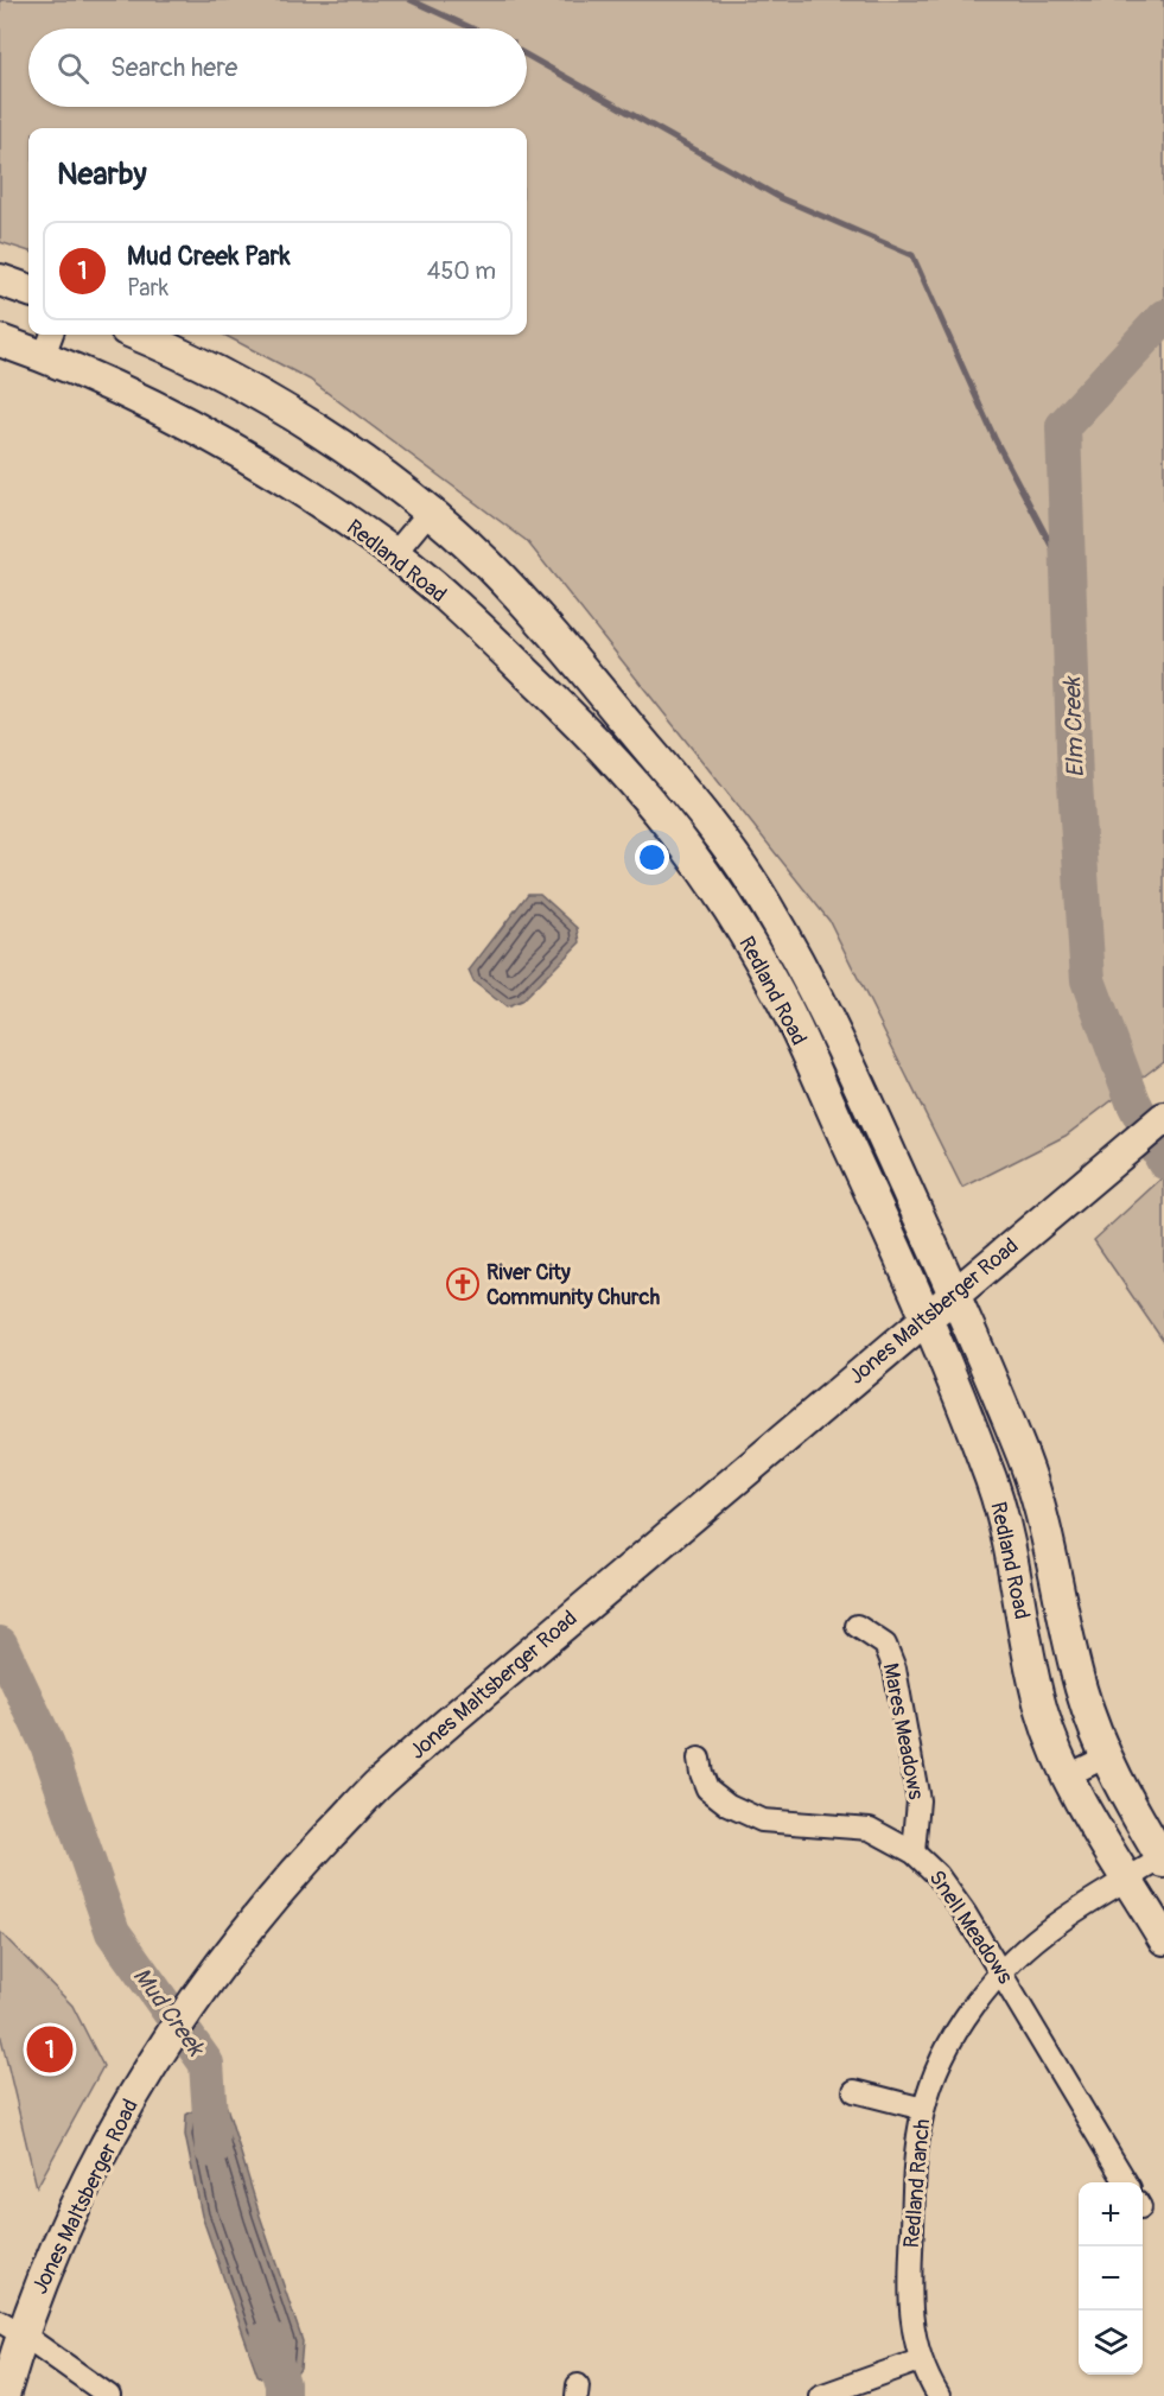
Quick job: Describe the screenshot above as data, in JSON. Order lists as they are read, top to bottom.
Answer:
{
  "streets": {
    "main road": ["Redland Road", "Jones Maltsberger Road"],
    "street": ["Mares Meadows", "Snell Meadows", "Redland Ranch"]
  },
  "crossings": [
    ["Redland Road", "Jones Maltsberger Road"],
    ["Redland Road", "Redland Ranch"],
    ["Mares Meadows", "Snell Meadows"],
    ["Snell Meadows", "Redland Ranch"]
  ],
  "water": ["Elm Creek", "Mud Creek"],
  "places": {
    "church": ["River City Community Church"]
  },
  "page": {
    "search": "Search here",
    "heading": "Nearby",
    "list": [
      {
        "mark": "1",
        "name": "Mud Creek Park",
        "note": "Park",
        "value": "450 m"
      }
    ],
    "pins": "1",
    "map_buttons": ["+", "−"]
  }
}
